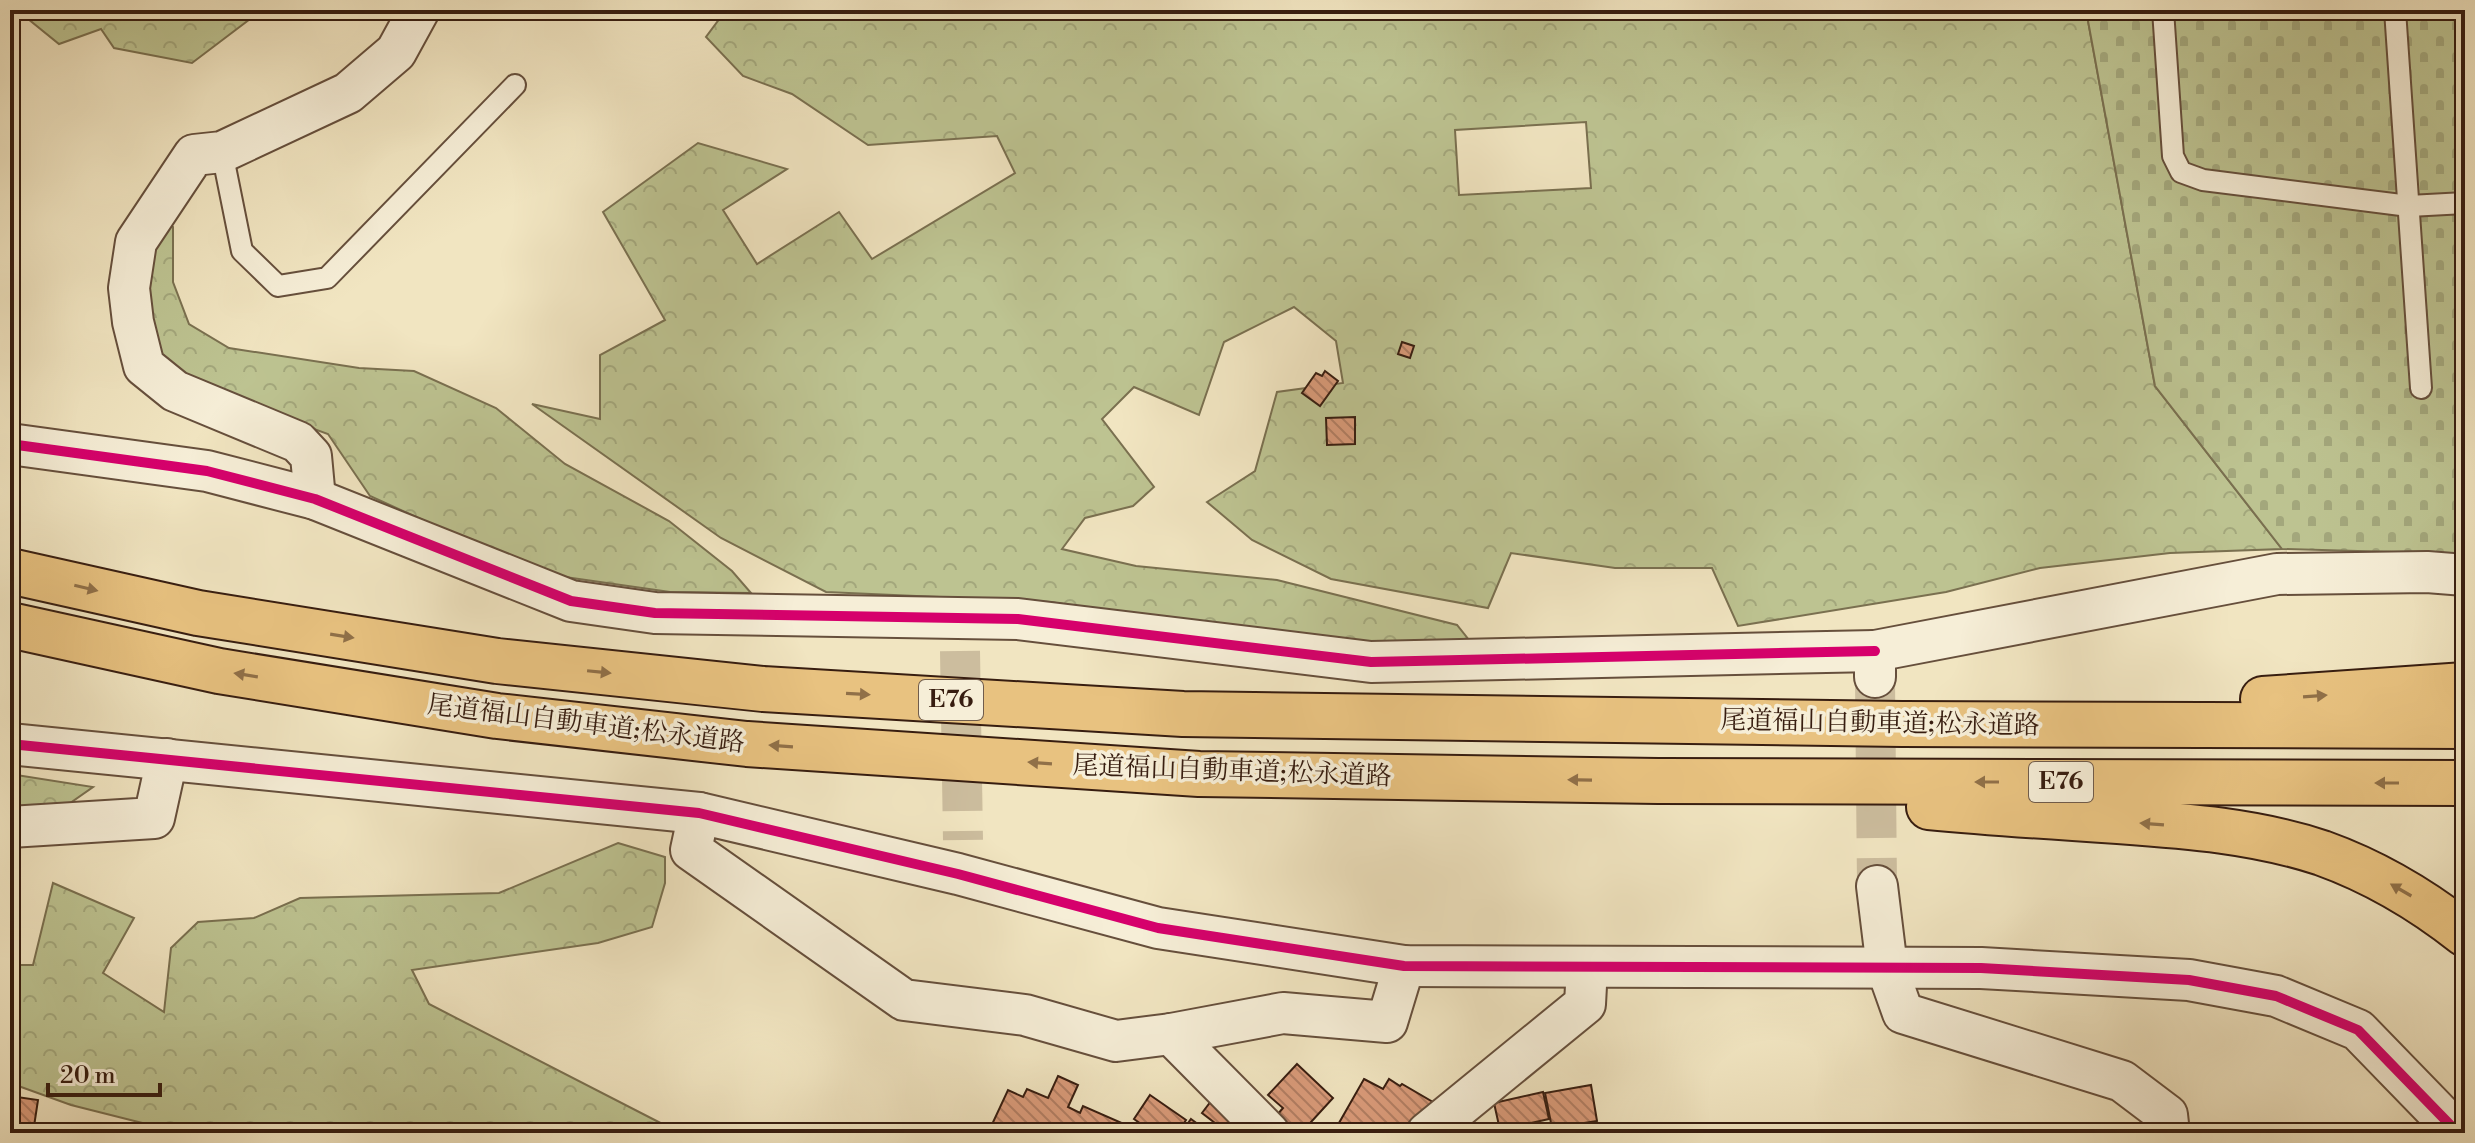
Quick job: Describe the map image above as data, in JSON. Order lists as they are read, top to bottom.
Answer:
{
  "streets": {
    "highway": ["E76", "尾道福山自動車道;松永道路"]
  },
  "scale_bar": "20 m"
}
